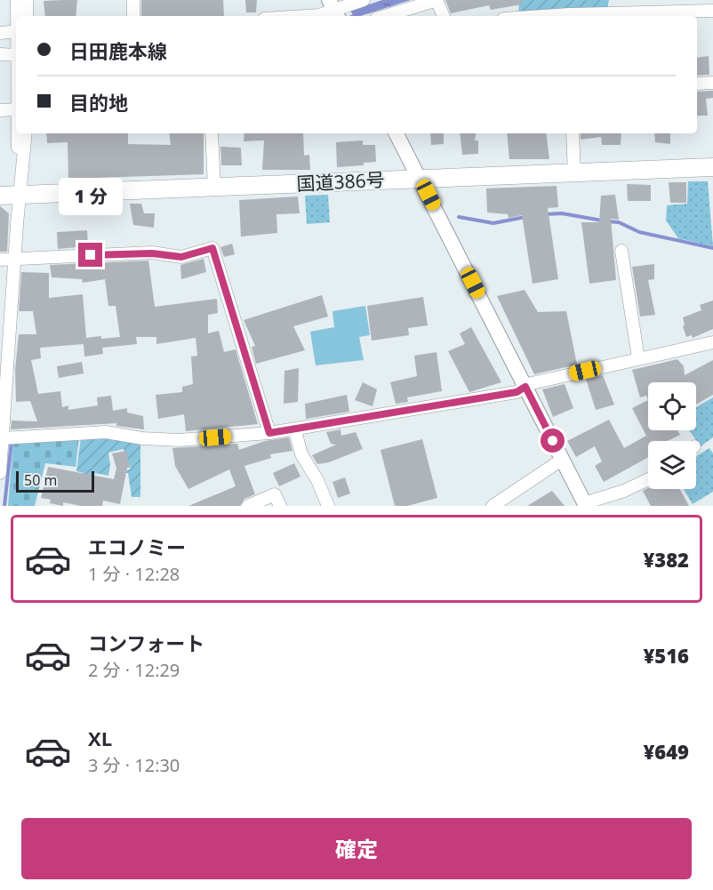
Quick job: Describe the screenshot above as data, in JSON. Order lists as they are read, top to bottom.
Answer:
{
  "streets": {
    "highway": ["国道386号"]
  },
  "scale_bar": "50 m",
  "page": {
    "banner": ["日田鹿本線", "目的地"],
    "bubble": "1 分",
    "scale": "50 m",
    "list": [
      {
        "name": "エコノミー",
        "note": "1 分 · 12:28",
        "value": "¥382"
      },
      {
        "name": "コンフォート",
        "note": "2 分 · 12:29",
        "value": "¥516"
      },
      {
        "name": "XL",
        "note": "3 分 · 12:30",
        "value": "¥649"
      }
    ],
    "buttons": "確定"
  }
}
